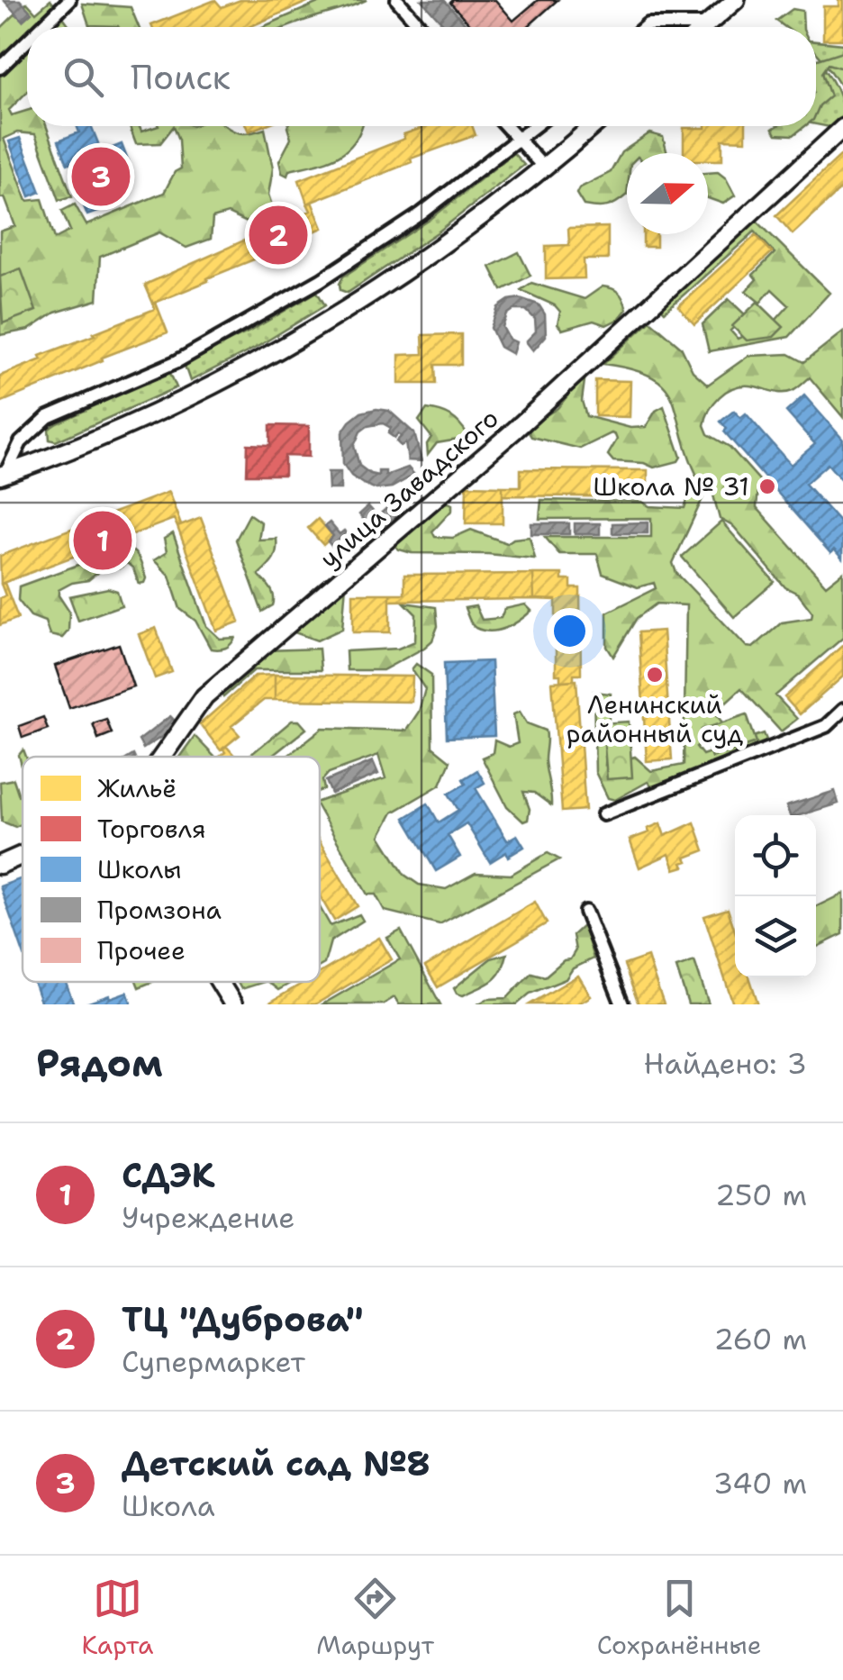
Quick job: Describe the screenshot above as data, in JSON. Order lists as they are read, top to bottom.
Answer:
{
  "streets": {
    "street": ["улица Завадского"]
  },
  "places": ["Школа № 31", "Ленинский районный суд"],
  "legend": [
    "Жильё",
    "Торговля",
    "Школы",
    "Промзона",
    "Прочее"
  ],
  "north": "right",
  "page": {
    "search": "Поиск",
    "pins": ["3", "2", "1"],
    "heading": ["Рядом", "Найдено: 3"],
    "list": [
      {
        "mark": "1",
        "name": "СДЭК",
        "note": "Учреждение",
        "value": "250 m"
      },
      {
        "mark": "2",
        "name": "ТЦ \"Дуброва\"",
        "note": "Супермаркет",
        "value": "260 m"
      },
      {
        "mark": "3",
        "name": "Детский сад №8",
        "note": "Школа",
        "value": "340 m"
      }
    ],
    "nav": ["Карта", "Маршрут", "Сохранённые"]
  }
}
